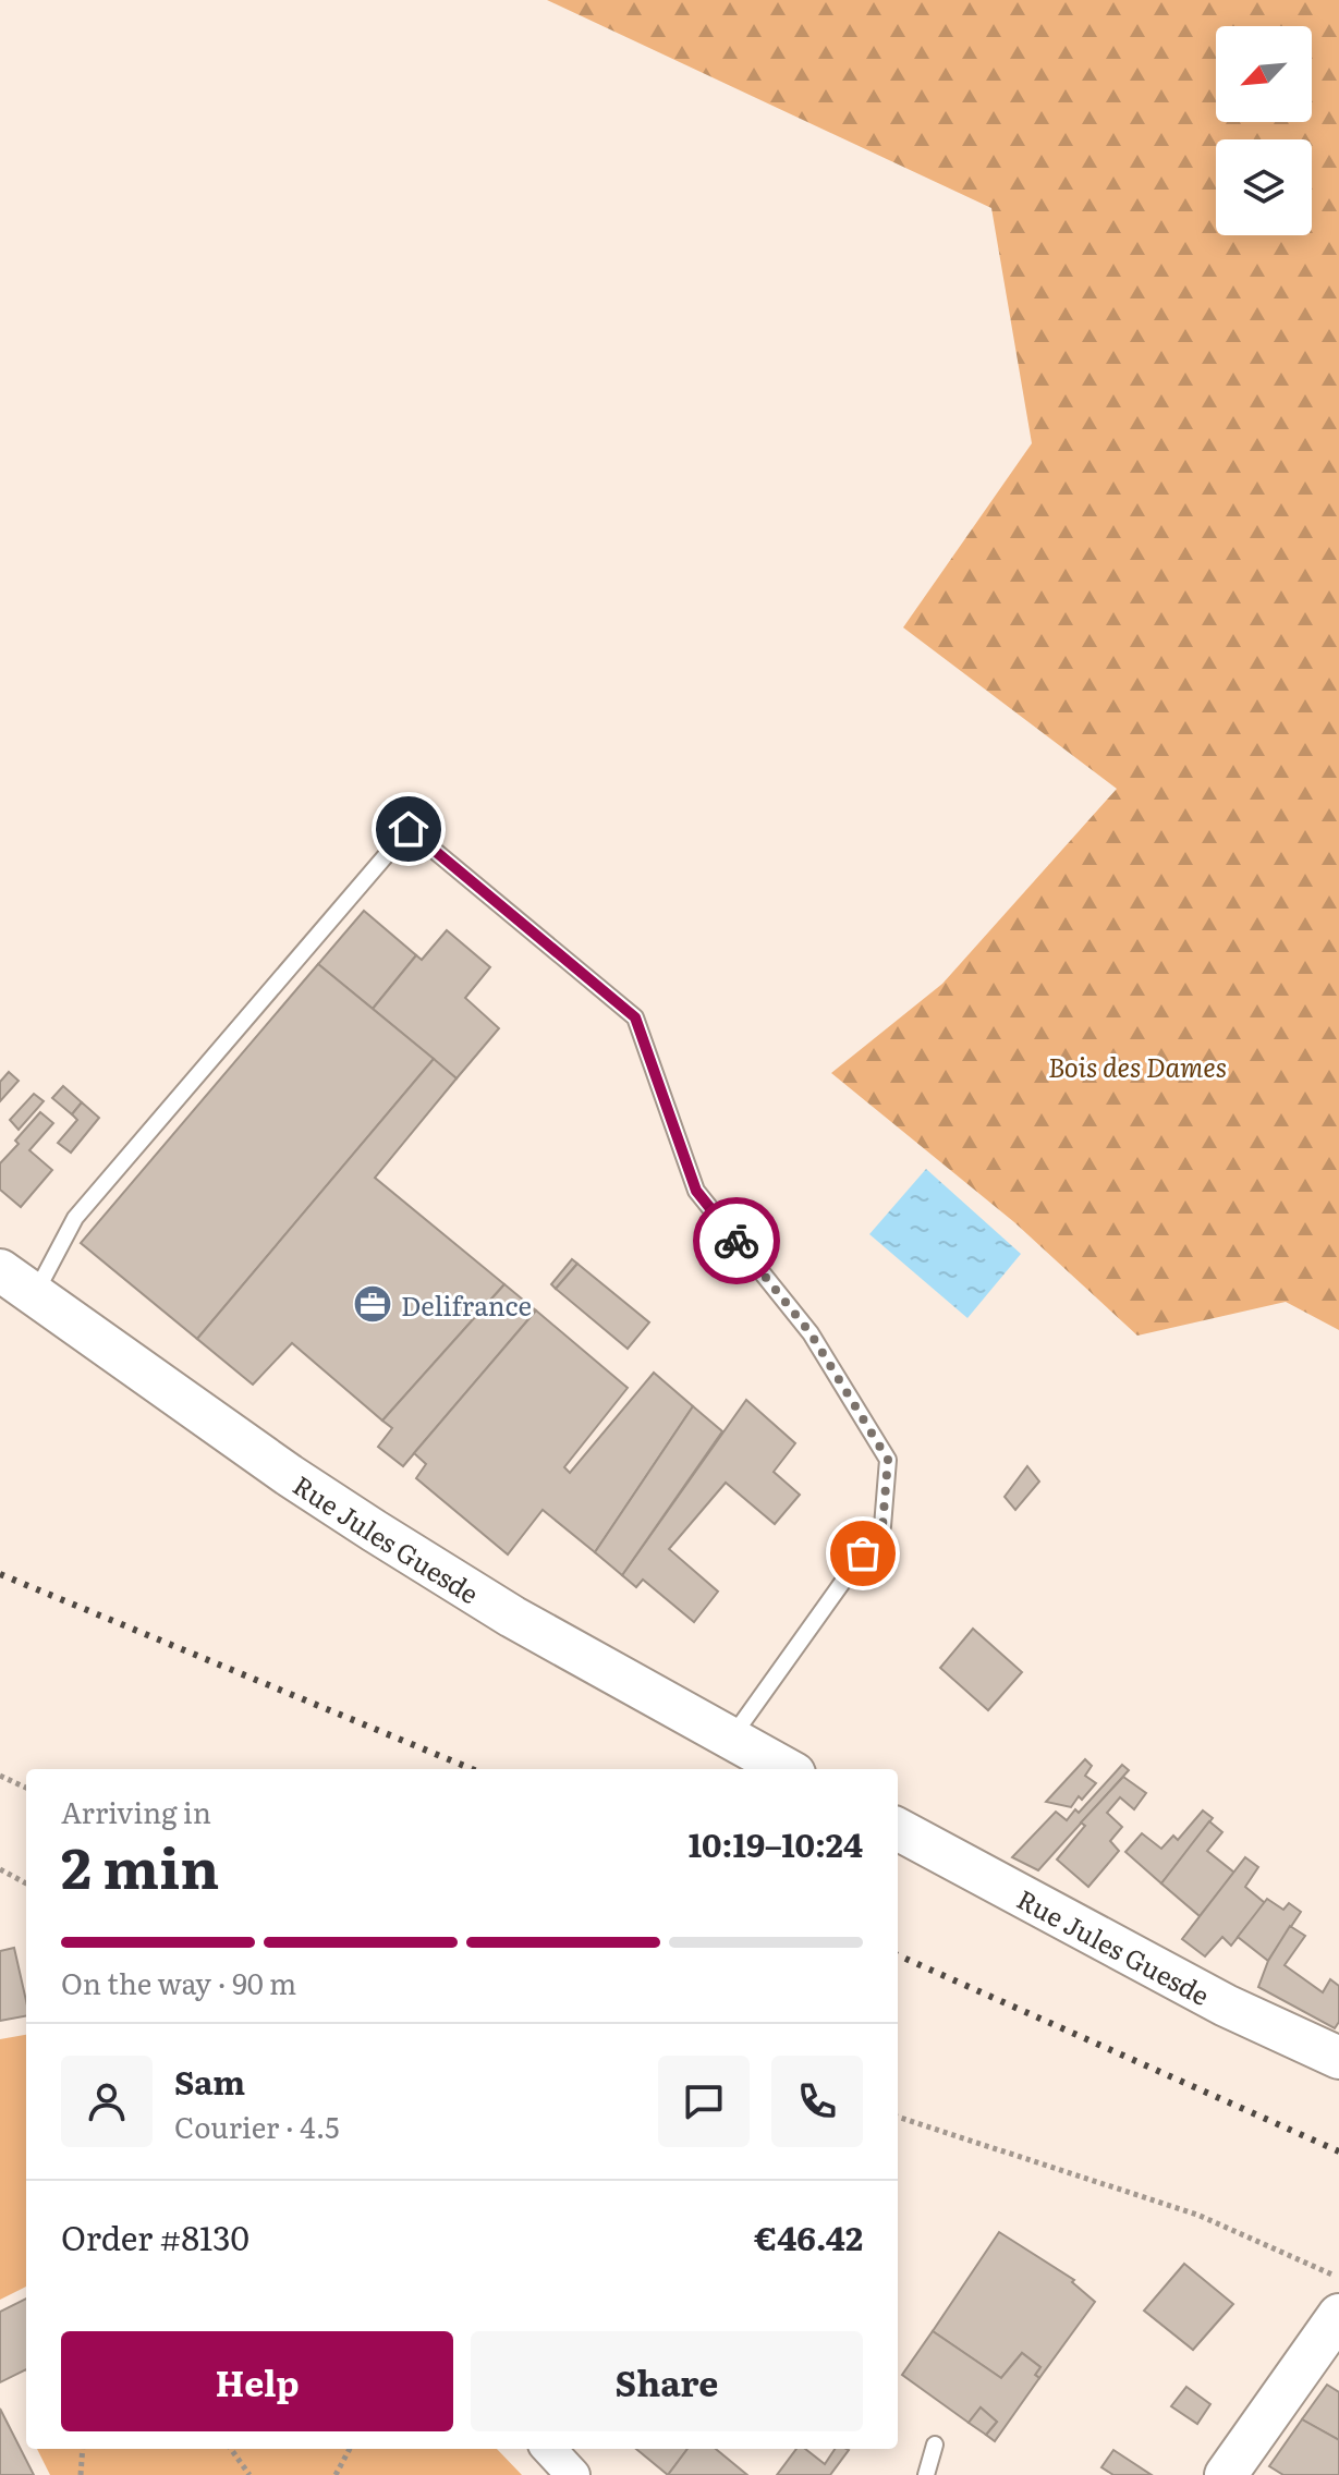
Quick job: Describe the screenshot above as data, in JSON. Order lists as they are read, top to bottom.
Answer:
{
  "streets": {
    "street": ["Rue Jules Guesde"]
  },
  "parks": ["Bois des Dames"],
  "places": {
    "office": ["Delifrance"]
  },
  "north": "bottom left",
  "page": {
    "heading": ["2 min", "Arriving in", "10:19–10:24"],
    "panel": [
      "Sam",
      "Courier · 4.5",
      "Order #8130",
      "€46.42"
    ],
    "bar": "On the way · 90 m",
    "buttons": ["Help", "Share"]
  }
}
